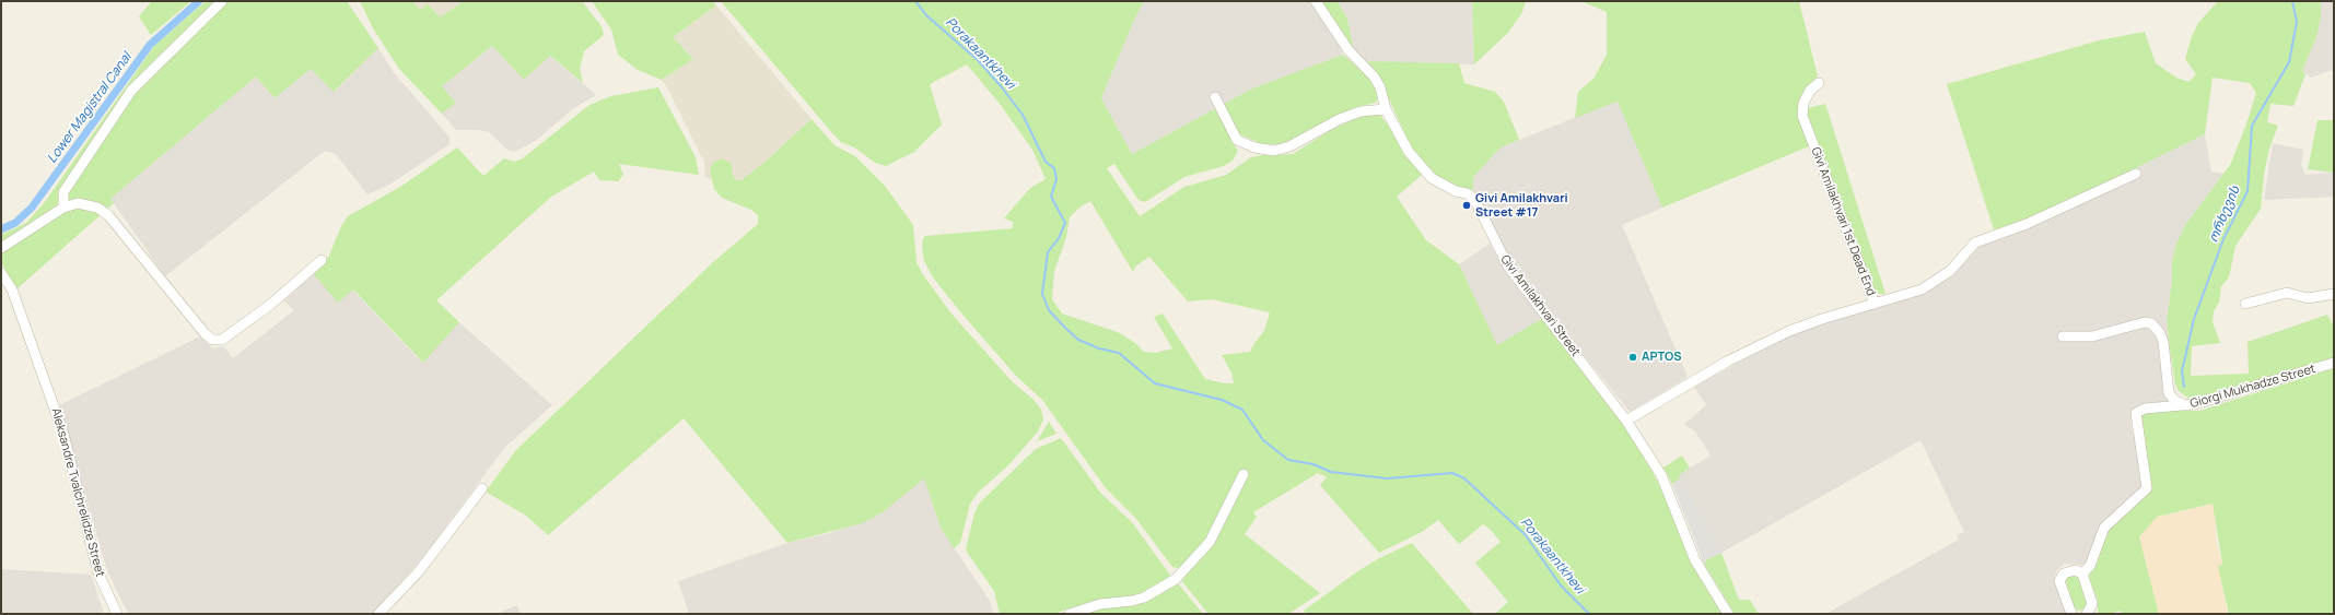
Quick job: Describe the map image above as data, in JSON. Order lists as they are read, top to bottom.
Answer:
{
  "streets": {
    "street": [
      "Givi Amilakhvari 1st Dead End",
      "Givi Amilakhvari Street",
      "Giorgi Mukhadze Street",
      "Aleksandre Tvalchrelidze Street"
    ]
  },
  "crossings": [
    ["Givi Amilakhvari 1st Dead End", "Givi Amilakhvari Street"]
  ],
  "water": ["Porakaantkhevi", "Lower Magistral Canal", "ორხევის"],
  "places": ["Givi Amilakhvari Street #17", "APTOS"]
}
